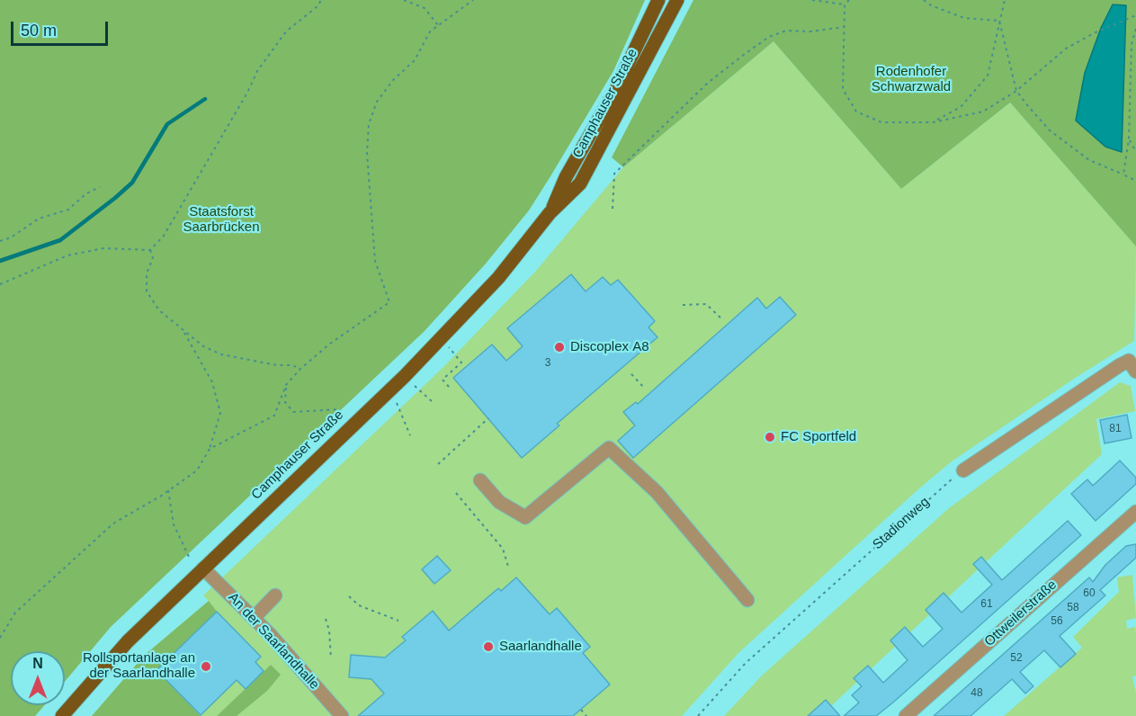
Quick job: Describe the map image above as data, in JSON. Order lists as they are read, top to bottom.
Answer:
{
  "streets": {
    "main road": ["Camphauser Straße"],
    "street": ["Ottweilerstraße", "An der Saarlandhalle"],
    "path": ["Stadionweg"]
  },
  "crossings": [
    ["Camphauser Straße", "An der Saarlandhalle"]
  ],
  "parks": ["Rodenhofer Schwarzwald", "Staatsforst Saarbrücken"],
  "places": [
    "Discoplex A8",
    "FC Sportfeld",
    "Saarlandhalle",
    "Rollsportanlage an der Saarlandhalle"
  ],
  "house_numbers": [
    "3",
    "81",
    "60",
    "61",
    "58",
    "56",
    "52",
    "48"
  ],
  "scale_bar": "50 m",
  "north": "top"
}
